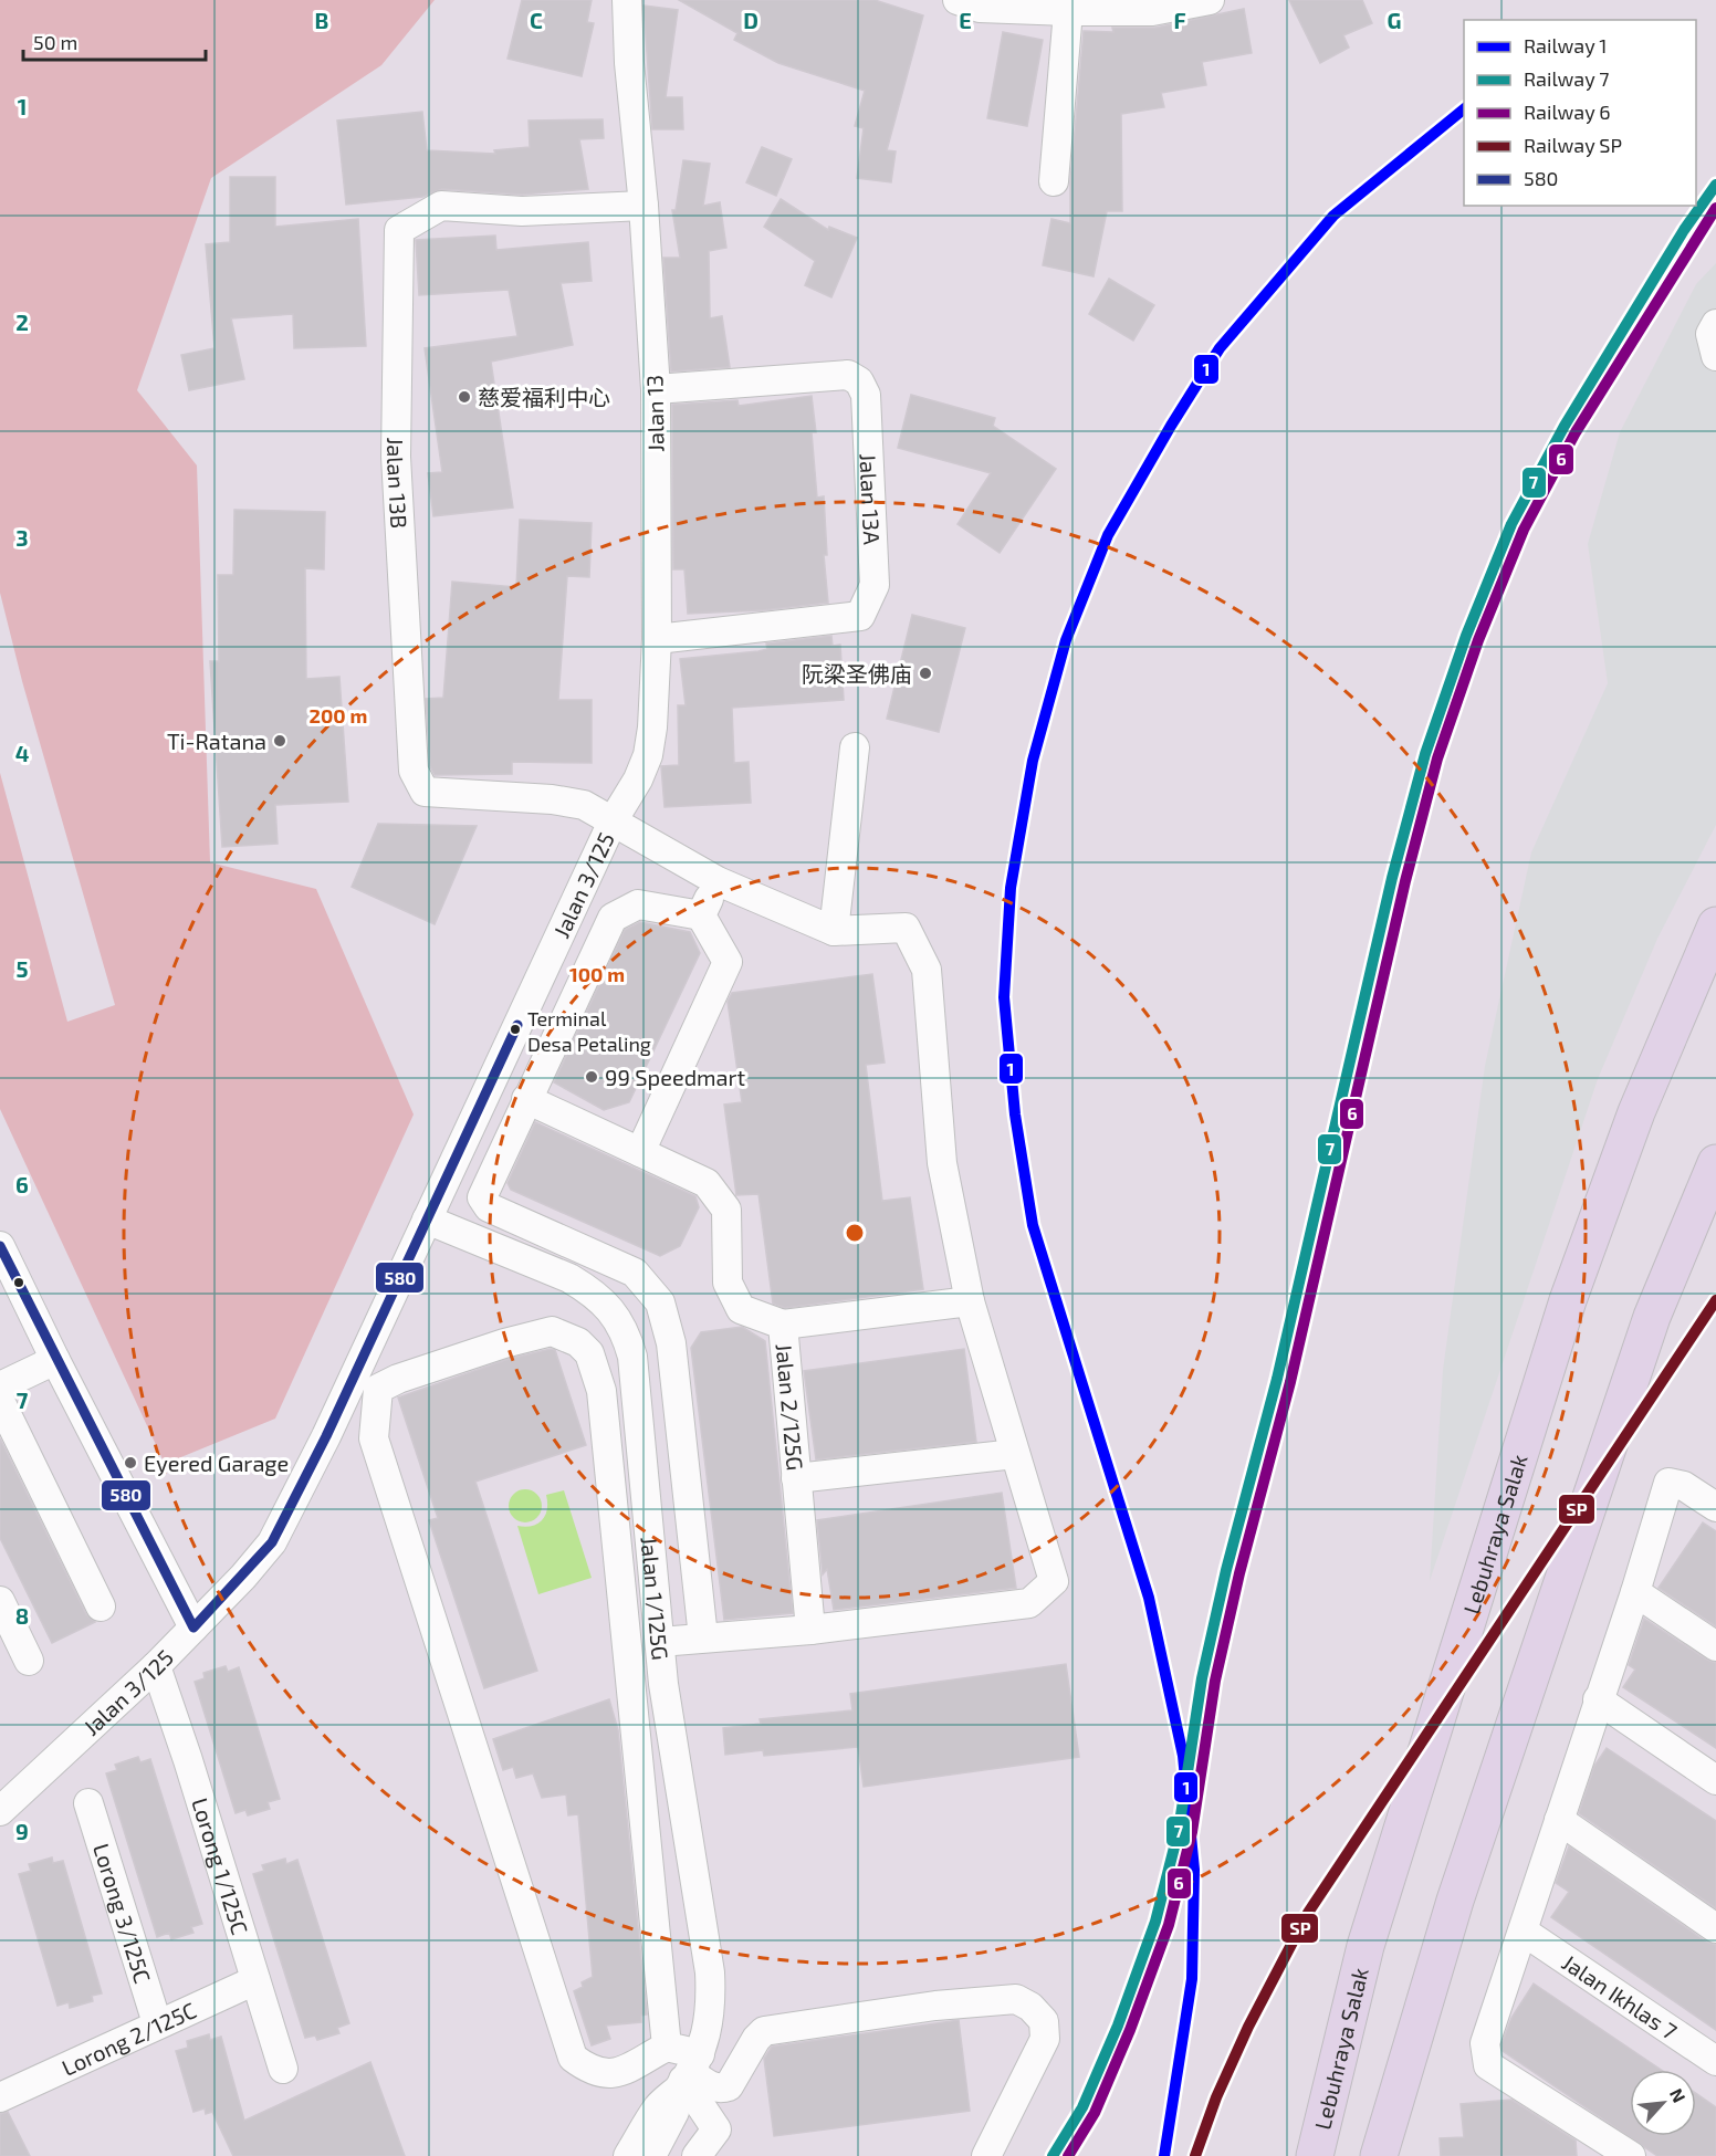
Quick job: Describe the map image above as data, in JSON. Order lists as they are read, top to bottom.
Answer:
{
  "streets": {
    "highway": ["Lebuhraya Salak"],
    "street": [
      "Jalan 13",
      "Jalan 13B",
      "Jalan 13A",
      "Jalan 3/125",
      "Jalan 2/125G",
      "Jalan 1/125G",
      "Lorong 1/125C",
      "Lorong 3/125C",
      "Jalan Ikhlas 7",
      "Lorong 2/125C"
    ]
  },
  "crossings": [
    ["Jalan 13", "Jalan 13B"],
    ["Jalan 13", "Jalan 13A"],
    ["Jalan 13", "Jalan 3/125"],
    ["Jalan 13B", "Jalan 3/125"],
    ["Jalan 3/125", "Jalan 1/125G"],
    ["Jalan 3/125", "Lorong 1/125C"],
    ["Lorong 1/125C", "Lorong 2/125C"],
    ["Lorong 3/125C", "Lorong 2/125C"]
  ],
  "places": [
    "慈爱福利中心",
    "阮梁圣佛庙",
    "Ti-Ratana",
    "Terminal Desa Petaling",
    "99 Speedmart",
    "Eyered Garage"
  ],
  "lines": [
    "rail line 1",
    "rail line 7",
    "rail line 6",
    "transit line 580",
    "rail line SP"
  ],
  "legend": [
    "Railway 1",
    "Railway 7",
    "Railway 6",
    "Railway SP",
    "580"
  ],
  "scale_bar": "50 m",
  "north": "top right",
  "grid": {
    "columns": [
      "B",
      "C",
      "D",
      "E",
      "F",
      "G"
    ],
    "rows": [
      "1",
      "2",
      "3",
      "4",
      "5",
      "6",
      "7",
      "8",
      "9"
    ]
  },
  "rings": ["200 m", "100 m"]
}
